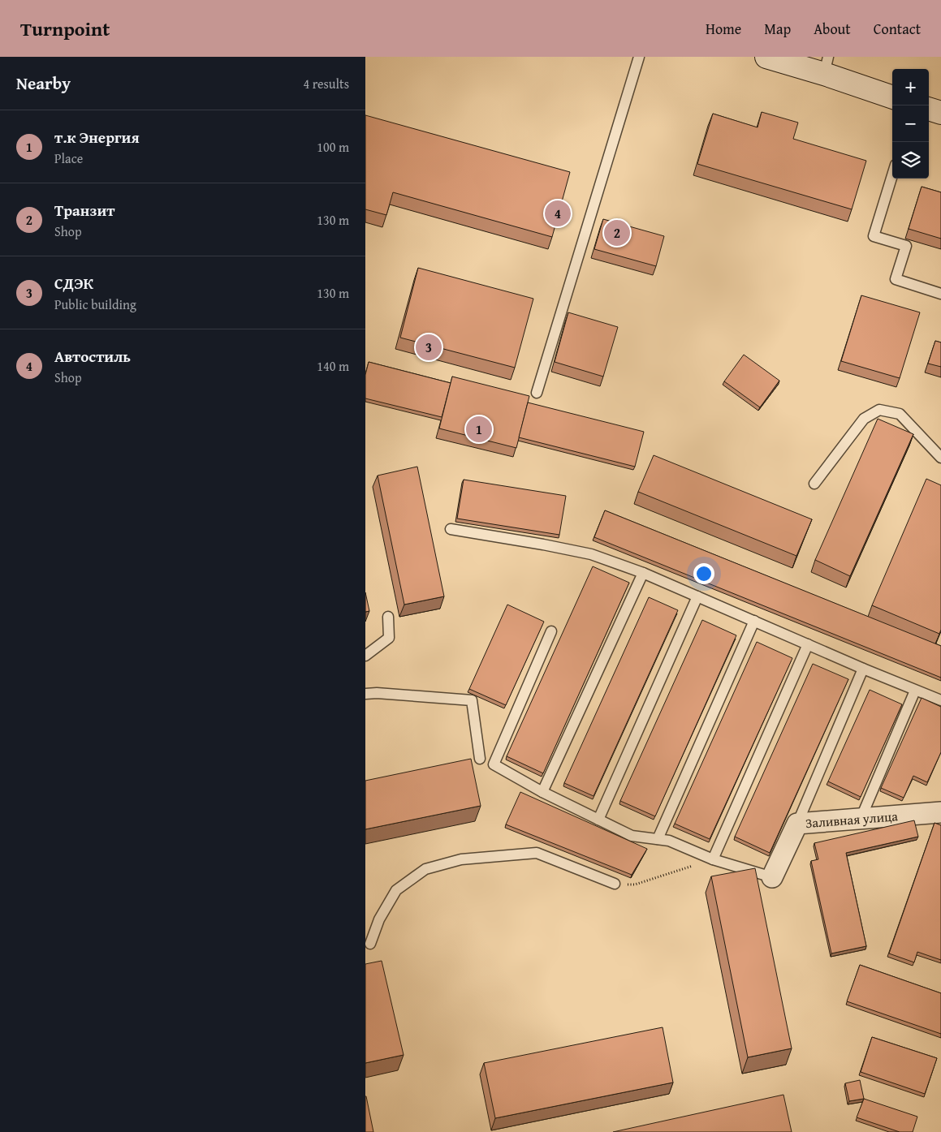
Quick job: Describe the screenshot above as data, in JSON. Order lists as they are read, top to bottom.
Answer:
{
  "streets": {
    "street": ["Заливная улица"]
  },
  "page": {
    "header": "Turnpoint",
    "nav": [
      "Home",
      "Map",
      "About",
      "Contact"
    ],
    "heading": ["Nearby", "4 results"],
    "map_buttons": ["+", "−"],
    "list": [
      {
        "mark": "1",
        "name": "т.к Энергия",
        "note": "Place",
        "value": "100 m"
      },
      {
        "mark": "2",
        "name": "Транзит",
        "note": "Shop",
        "value": "130 m"
      },
      {
        "mark": "3",
        "name": "СДЭК",
        "note": "Public building",
        "value": "130 m"
      },
      {
        "mark": "4",
        "name": "Автостиль",
        "note": "Shop",
        "value": "140 m"
      }
    ],
    "pins": [
      "4",
      "2",
      "3",
      "1"
    ]
  }
}
